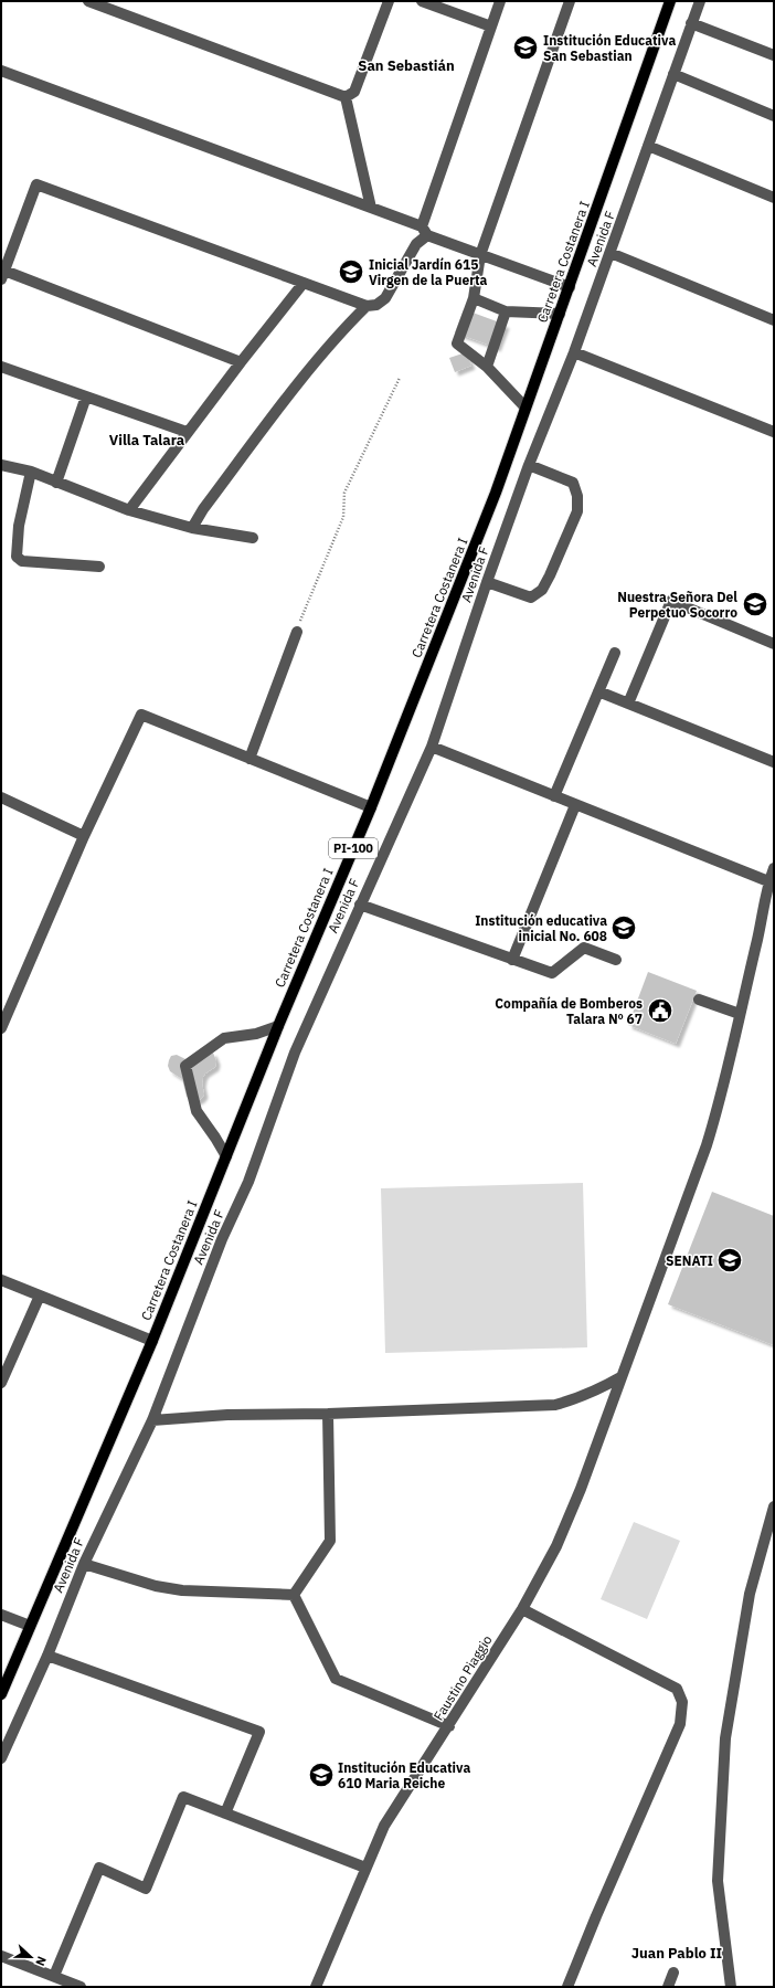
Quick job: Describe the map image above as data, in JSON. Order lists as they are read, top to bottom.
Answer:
{
  "streets": {
    "main road": ["Carretera Costanera I", "PI-100"],
    "street": ["Avenida F", "Faustino Piaggio"]
  },
  "districts": ["San Sebastián", "Villa Talara", "Juan Pablo II"],
  "places": {
    "school or university": [
      "Institución Educativa San Sebastian",
      "Inicial Jardín 615 Virgen de la Puerta",
      "Nuestra Señora Del Perpetuo Socorro",
      "Institución educativa inicial No. 608",
      "SENATI",
      "Institución Educativa 610 Maria Reiche"
    ],
    "public building": ["Compañía de Bomberos Talara Nº 67"]
  },
  "north": "right"
}
